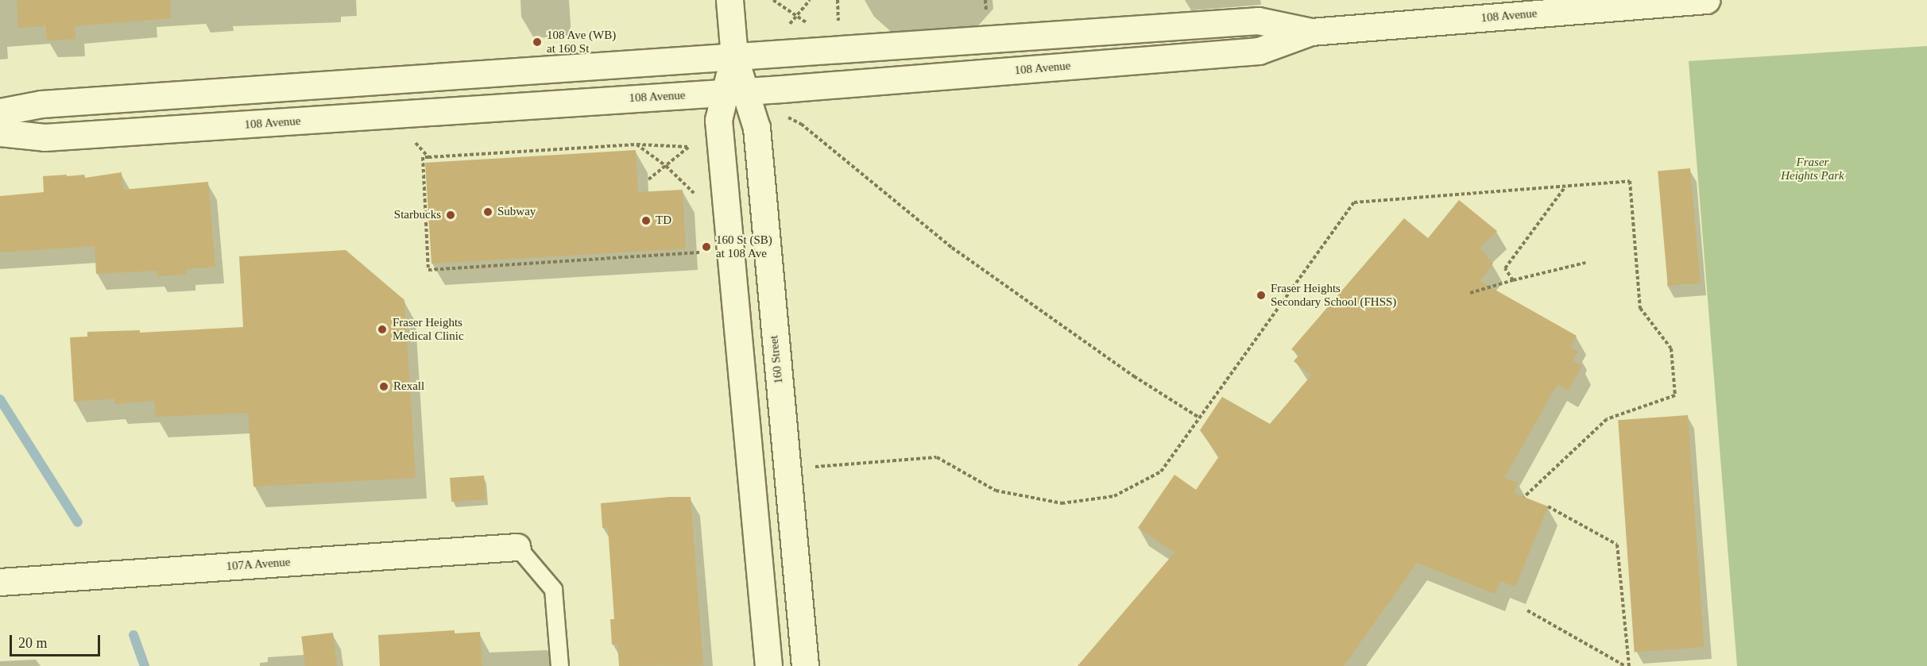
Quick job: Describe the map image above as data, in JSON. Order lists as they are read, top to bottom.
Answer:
{
  "streets": {
    "street": ["108 Avenue", "160 Street", "107A Avenue"]
  },
  "crossings": [
    ["108 Avenue", "160 Street"]
  ],
  "parks": ["Fraser Heights Park"],
  "places": [
    "108 Ave (WB) at 160 St",
    "Subway",
    "Starbucks",
    "TD",
    "160 St (SB) at 108 Ave",
    "Fraser Heights Secondary School (FHSS)",
    "Fraser Heights Medical Clinic",
    "Rexall"
  ],
  "scale_bar": "20 m"
}
